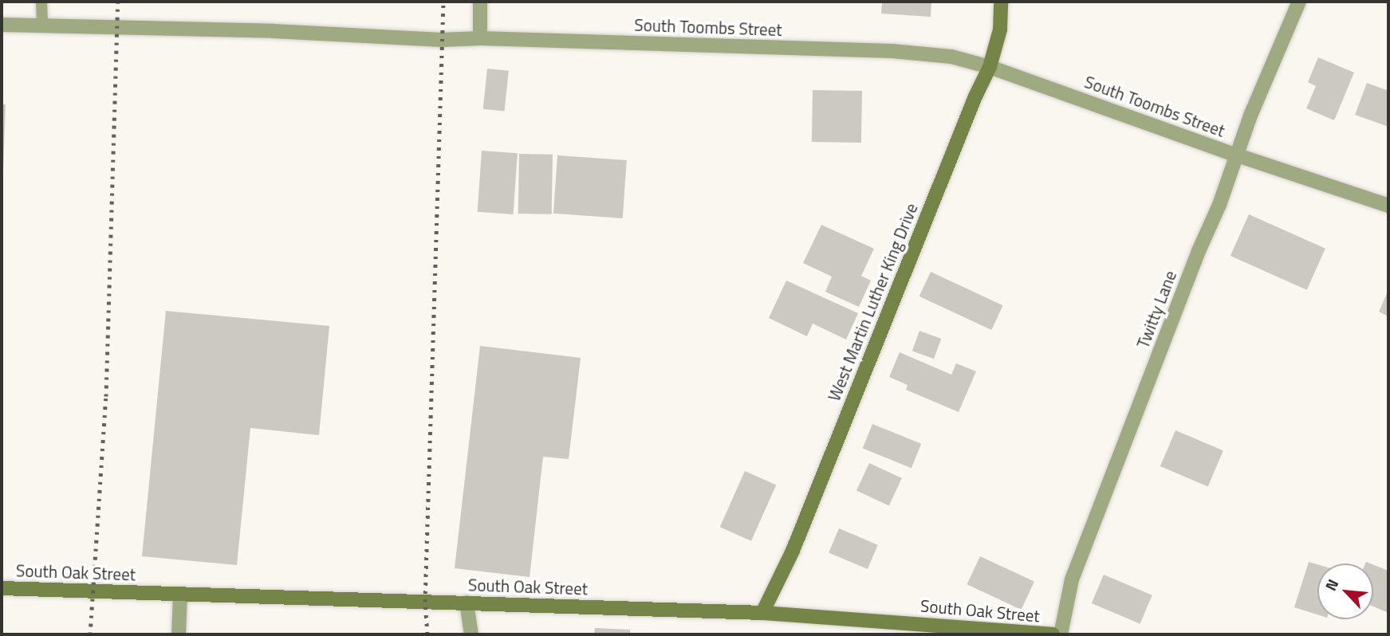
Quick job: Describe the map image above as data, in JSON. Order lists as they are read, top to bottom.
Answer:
{
  "streets": {
    "main road": ["West Martin Luther King Drive", "South Oak Street"],
    "street": ["South Toombs Street", "Twitty Lane"]
  },
  "crossings": [
    ["South Toombs Street", "West Martin Luther King Drive"],
    ["South Toombs Street", "Twitty Lane"],
    ["West Martin Luther King Drive", "South Oak Street"]
  ],
  "north": "top left"
}
